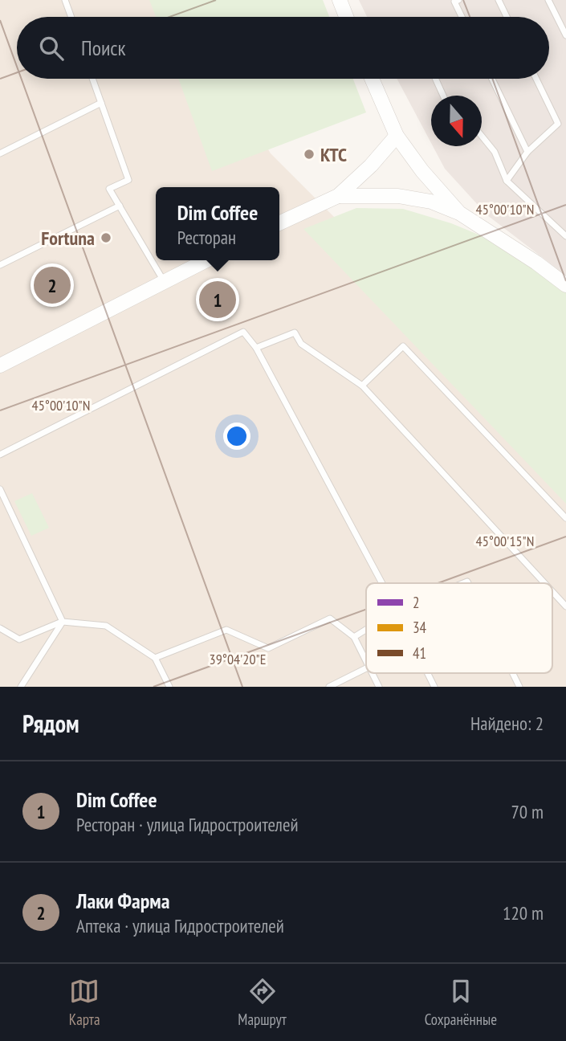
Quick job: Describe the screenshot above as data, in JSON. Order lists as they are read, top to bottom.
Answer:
{
  "places": ["КТС", "Fortuna"],
  "legend": ["2", "34", "41"],
  "north": "bottom",
  "page": {
    "search": "Поиск",
    "popup": ["Dim Coffee", "Ресторан"],
    "pins": ["2", "1"],
    "heading": ["Рядом", "Найдено: 2"],
    "list": [
      {
        "mark": "1",
        "name": "Dim Coffee",
        "note": "Ресторан · улица Гидростроителей",
        "value": "70 m"
      },
      {
        "mark": "2",
        "name": "Лаки Фарма",
        "note": "Аптека · улица Гидростроителей",
        "value": "120 m"
      }
    ],
    "nav": ["Карта", "Маршрут", "Сохранённые"]
  },
  "coordinates": ["45°00'10\"N", "45°00'15\"N", "39°04'20\"E"]
}
